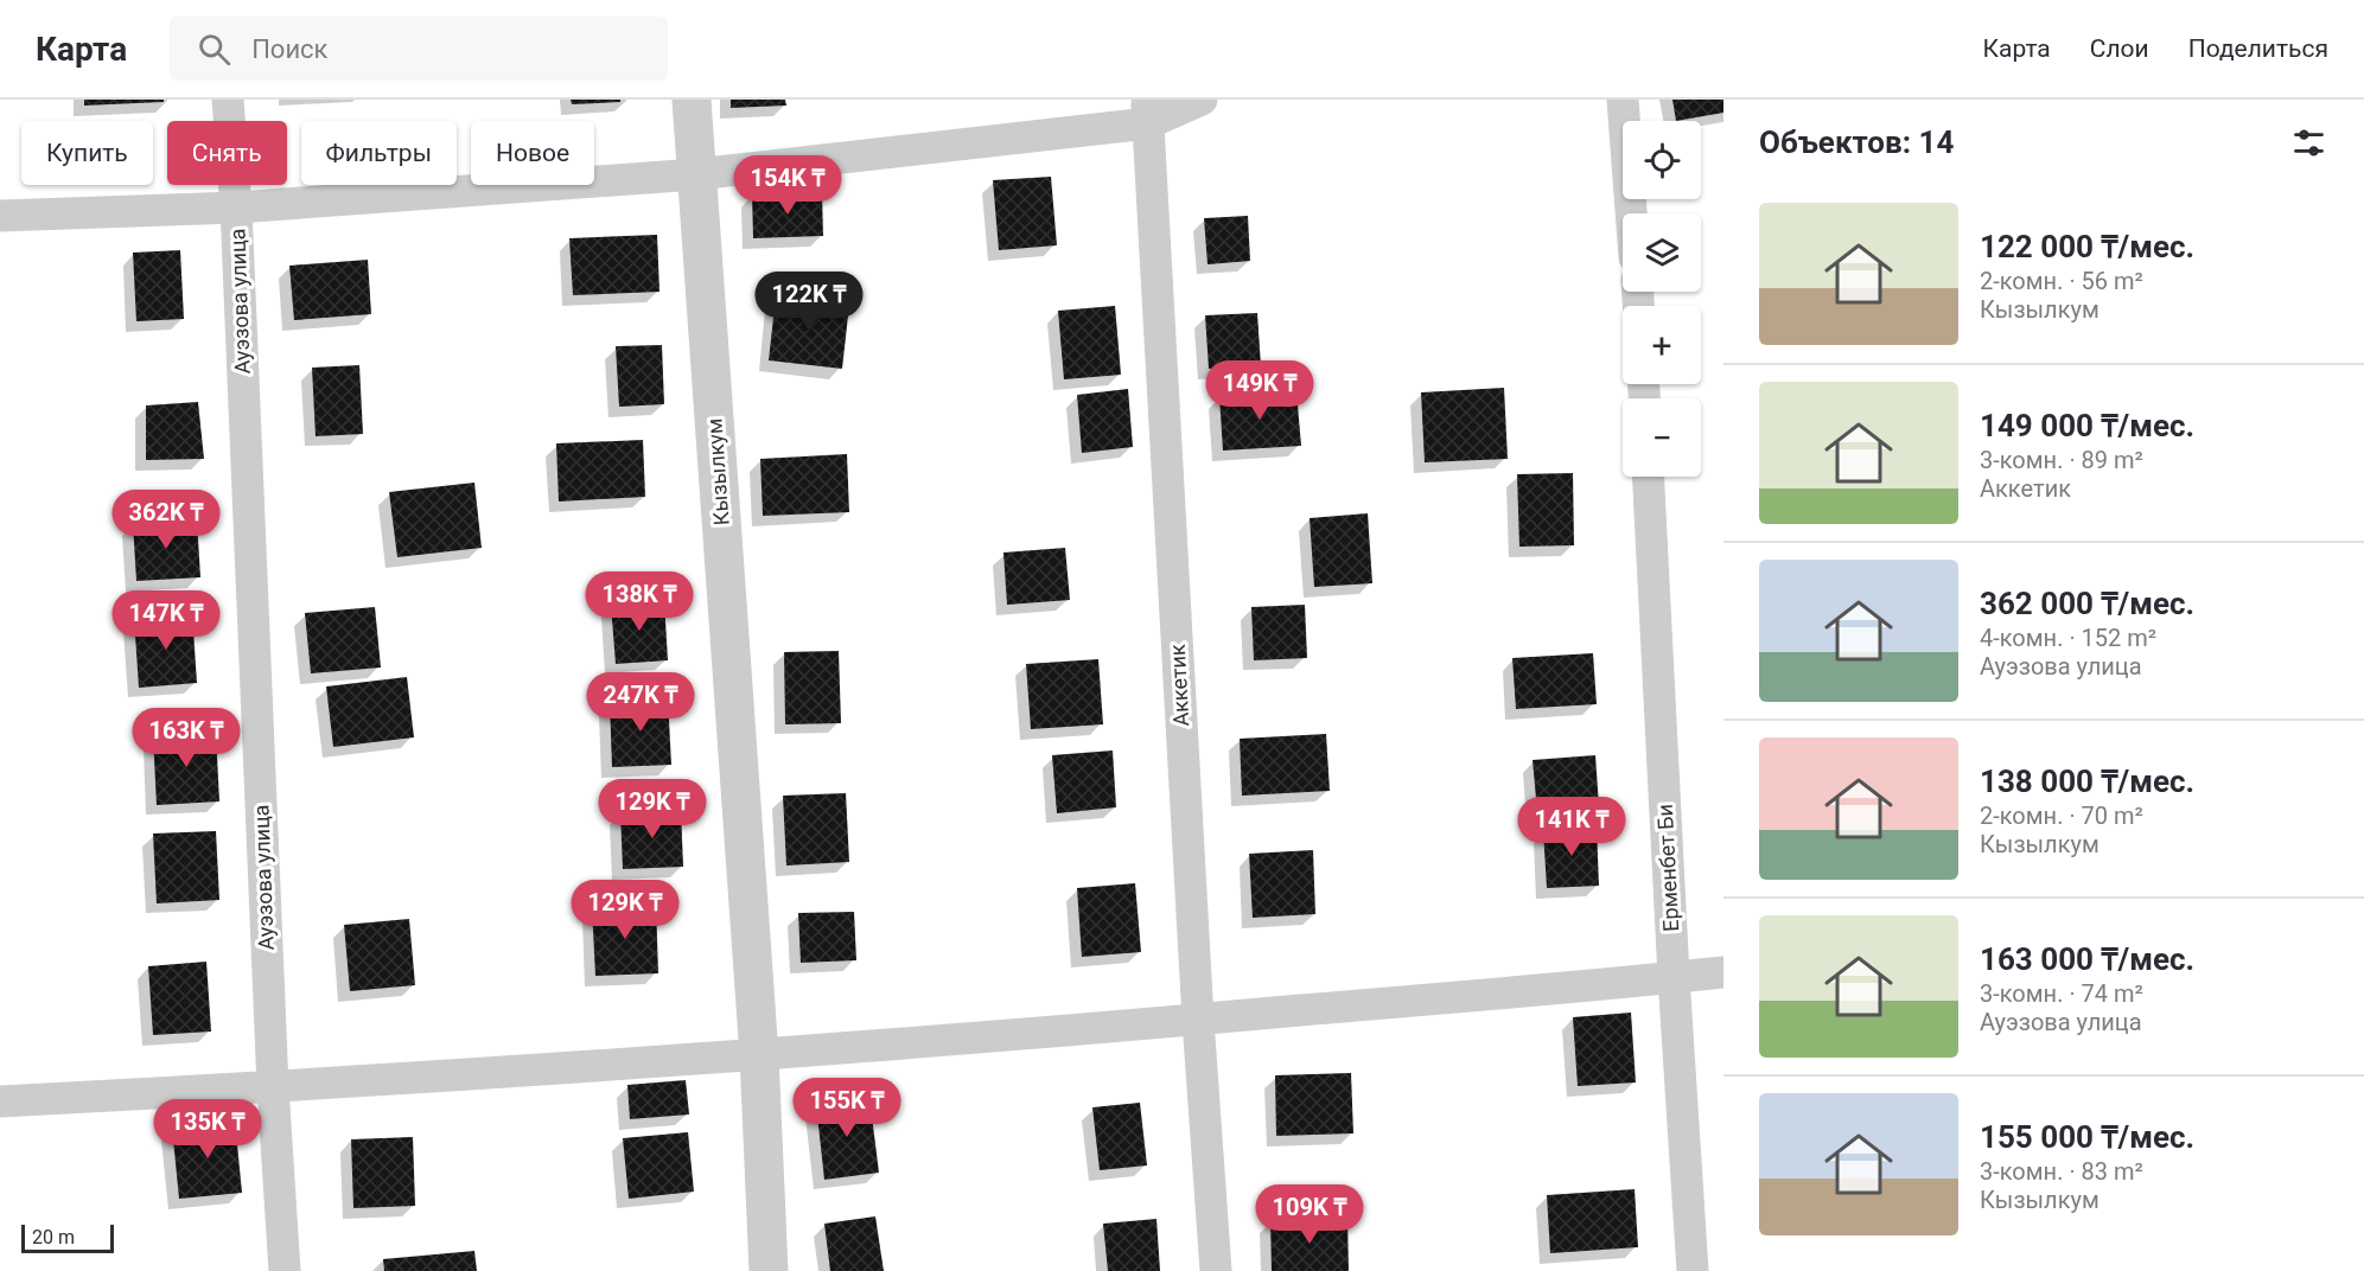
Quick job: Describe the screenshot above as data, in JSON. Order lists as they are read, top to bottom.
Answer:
{
  "streets": {
    "street": [
      "Ауэзова улица",
      "Кызылкум",
      "Аккетик",
      "Ерменбет Би"
    ]
  },
  "scale_bar": "20 m",
  "page": {
    "header": "Карта",
    "search": "Поиск",
    "nav": ["Карта", "Слои", "Поделиться"],
    "heading": "Объектов: 14",
    "map_buttons": ["+", "−"],
    "chip": [
      "Купить",
      "Снять",
      "Фильтры",
      "Новое"
    ],
    "price": [
      "154K ₸",
      "122K ₸",
      "149K ₸",
      "362K ₸",
      "138K ₸",
      "147K ₸",
      "247K ₸",
      "163K ₸",
      "129K ₸",
      "141K ₸",
      "129K ₸",
      "155K ₸",
      "135K ₸",
      "109K ₸"
    ],
    "list": [
      {
        "name": "122 000 ₸/мес.",
        "note": "2-комн. · 56 m² · Кызылкум"
      },
      {
        "name": "149 000 ₸/мес.",
        "note": "3-комн. · 89 m² · Аккетик"
      },
      {
        "name": "362 000 ₸/мес.",
        "note": "4-комн. · 152 m² · Ауэзова улица"
      },
      {
        "name": "138 000 ₸/мес.",
        "note": "2-комн. · 70 m² · Кызылкум"
      },
      {
        "name": "163 000 ₸/мес.",
        "note": "3-комн. · 74 m² · Ауэзова улица"
      },
      {
        "name": "155 000 ₸/мес.",
        "note": "3-комн. · 83 m² · Кызылкум"
      }
    ],
    "scale": "20 m"
  }
}
